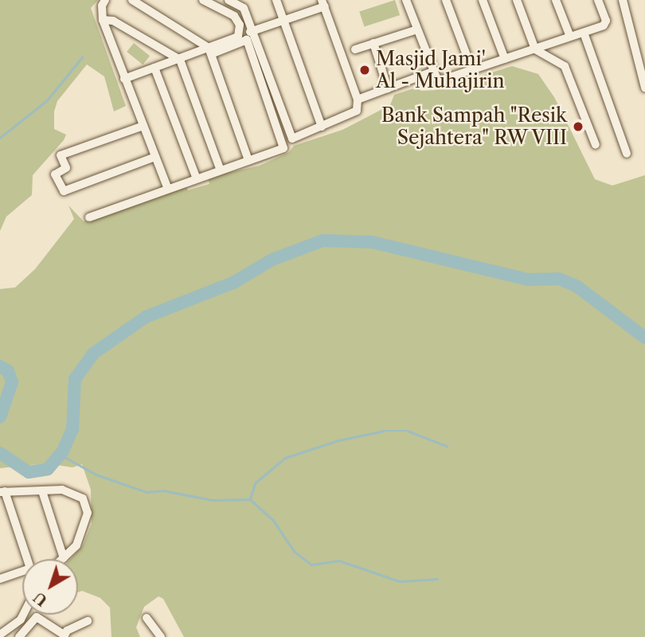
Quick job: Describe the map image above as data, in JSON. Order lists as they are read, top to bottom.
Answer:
{
  "places": ["Masjid Jami' Al - Muhajirin", "Bank Sampah \"Resik Sejahtera\" RW VIII"],
  "north": "bottom left"
}
